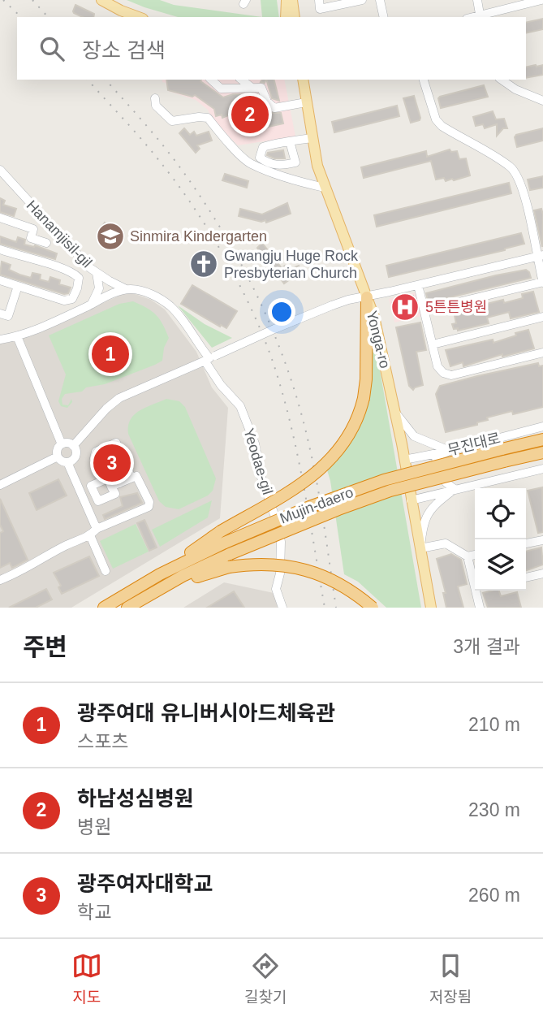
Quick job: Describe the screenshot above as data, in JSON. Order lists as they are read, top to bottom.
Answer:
{
  "streets": {
    "highway": ["Mujin-daero"],
    "main road": ["Yonga-ro"],
    "street": ["Hanamjisil-gil", "무진대로", "Yeodae-gil"]
  },
  "crossings": [
    ["Hanamjisil-gil", "Yeodae-gil"],
    ["Yonga-ro", "무진대로"]
  ],
  "places": {
    "school or university": ["Sinmira Kindergarten"],
    "church": ["Gwangju Huge Rock Presbyterian Church"],
    "hospital": ["5튼튼병원"]
  },
  "page": {
    "search": "장소 검색",
    "pins": ["2", "1", "3"],
    "heading": ["주변", "3개 결과"],
    "list": [
      {
        "mark": "1",
        "name": "광주여대 유니버시아드체육관",
        "note": "스포츠",
        "value": "210 m"
      },
      {
        "mark": "2",
        "name": "하남성심병원",
        "note": "병원",
        "value": "230 m"
      },
      {
        "mark": "3",
        "name": "광주여자대학교",
        "note": "학교",
        "value": "260 m"
      }
    ],
    "nav": ["지도", "길찾기", "저장됨"]
  }
}
